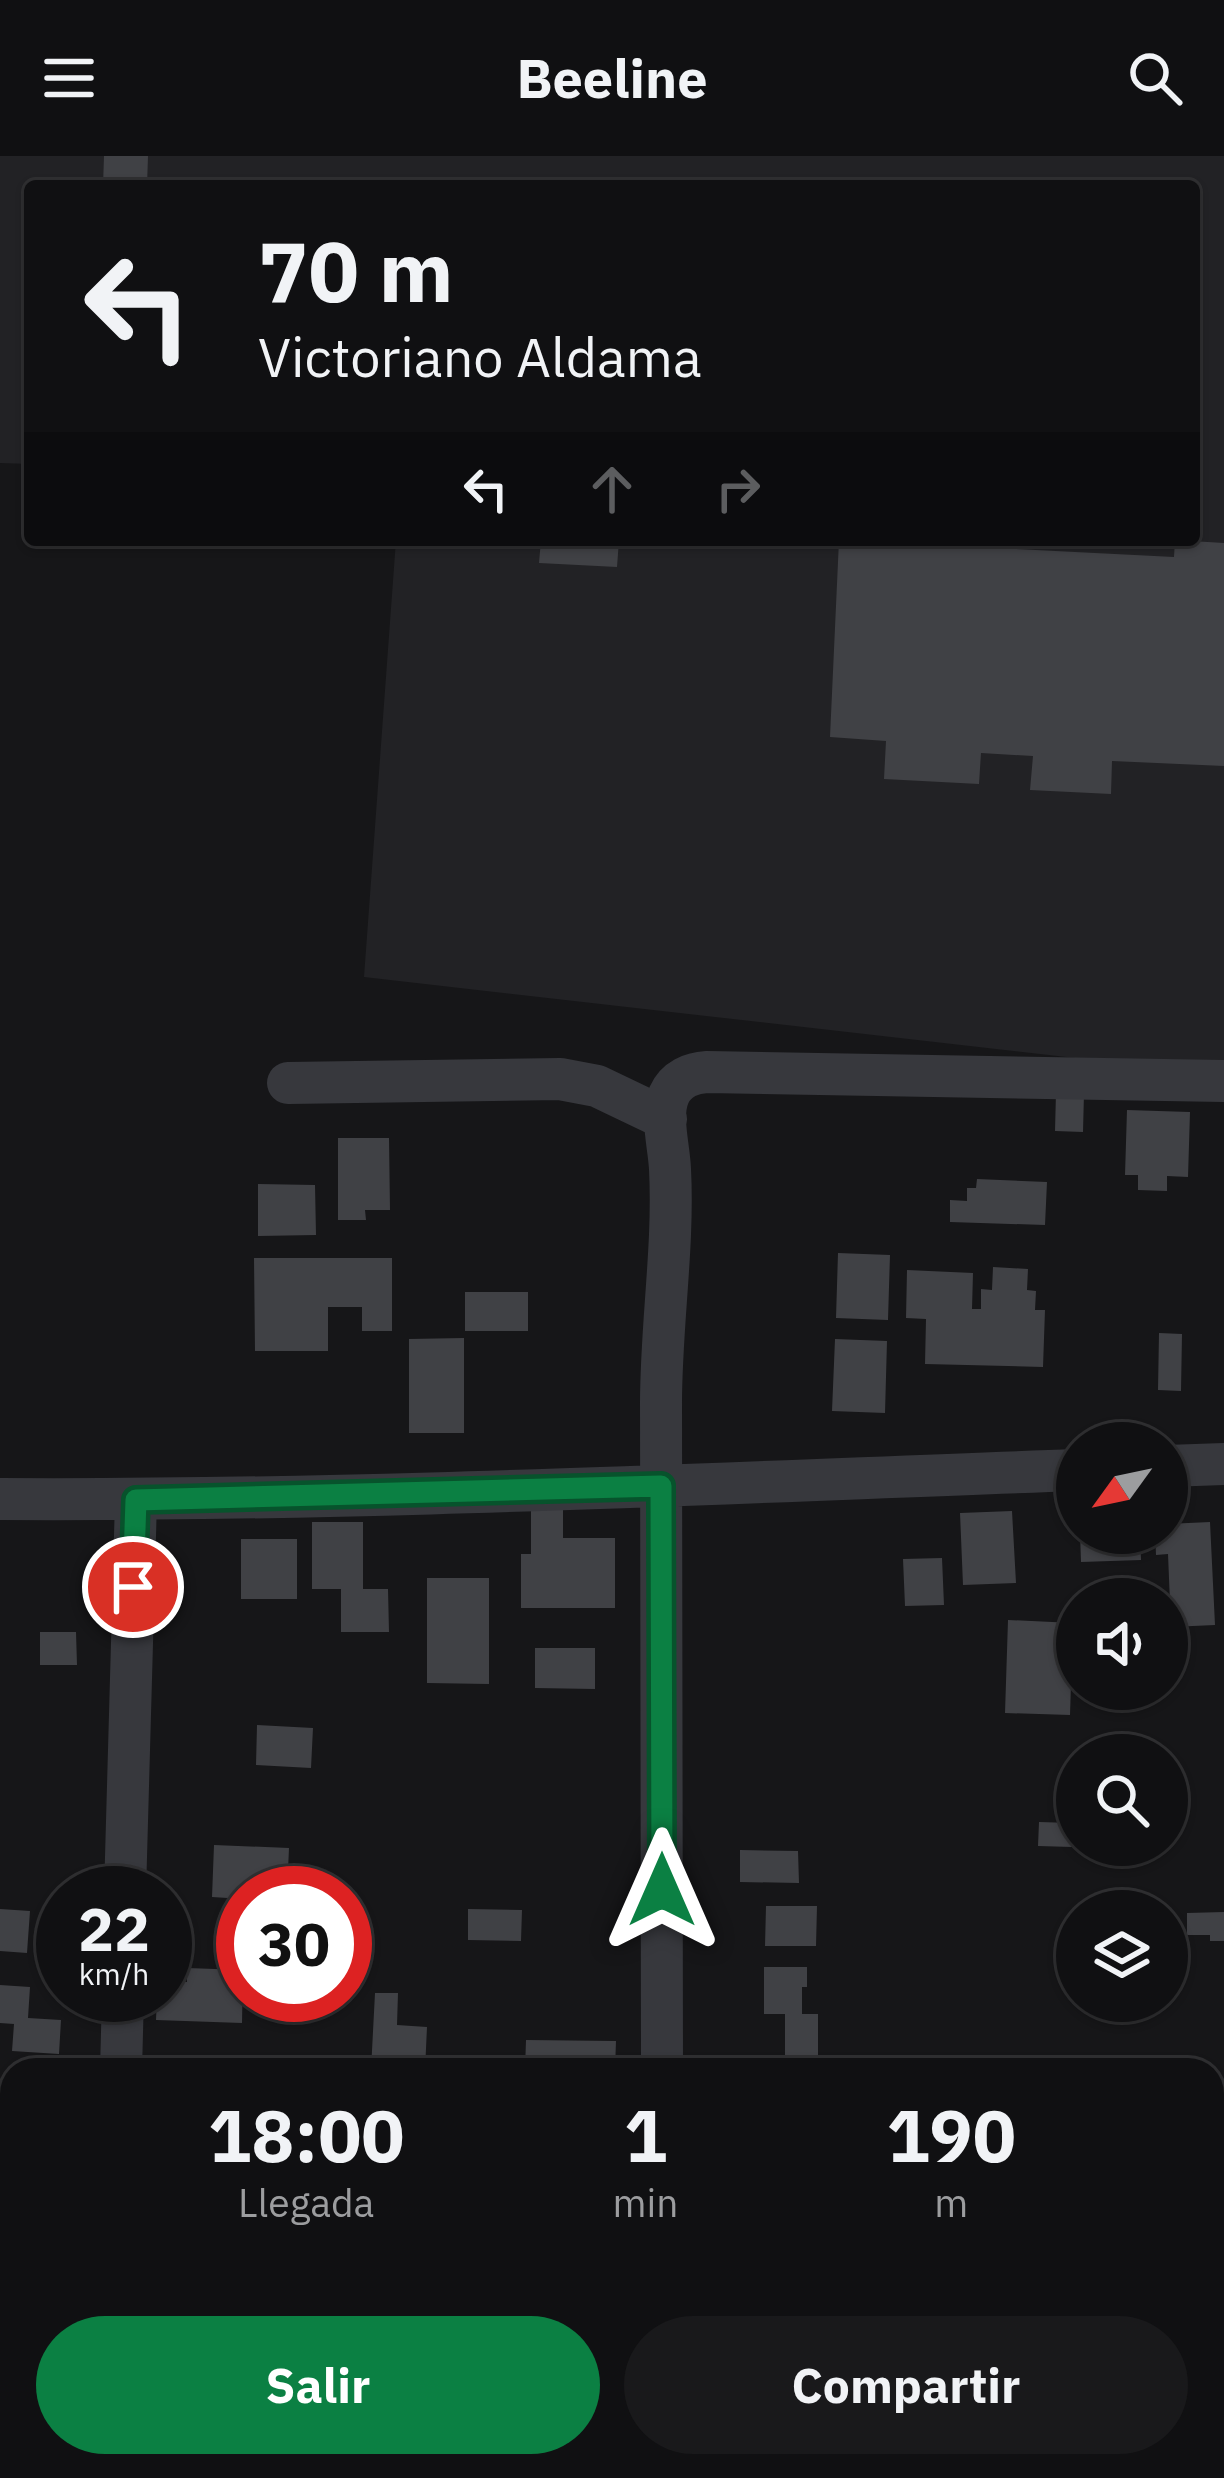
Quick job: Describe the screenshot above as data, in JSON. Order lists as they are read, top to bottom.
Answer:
{
  "north": "bottom left",
  "page": {
    "header": "Beeline",
    "turn": ["70 m", "Victoriano Aldama"],
    "speed": "22 km/h",
    "limit": "30",
    "eta": [
      "18:00",
      "Llegada",
      "1",
      "min",
      "190",
      "m"
    ],
    "buttons": ["Salir", "Compartir"]
  }
}
